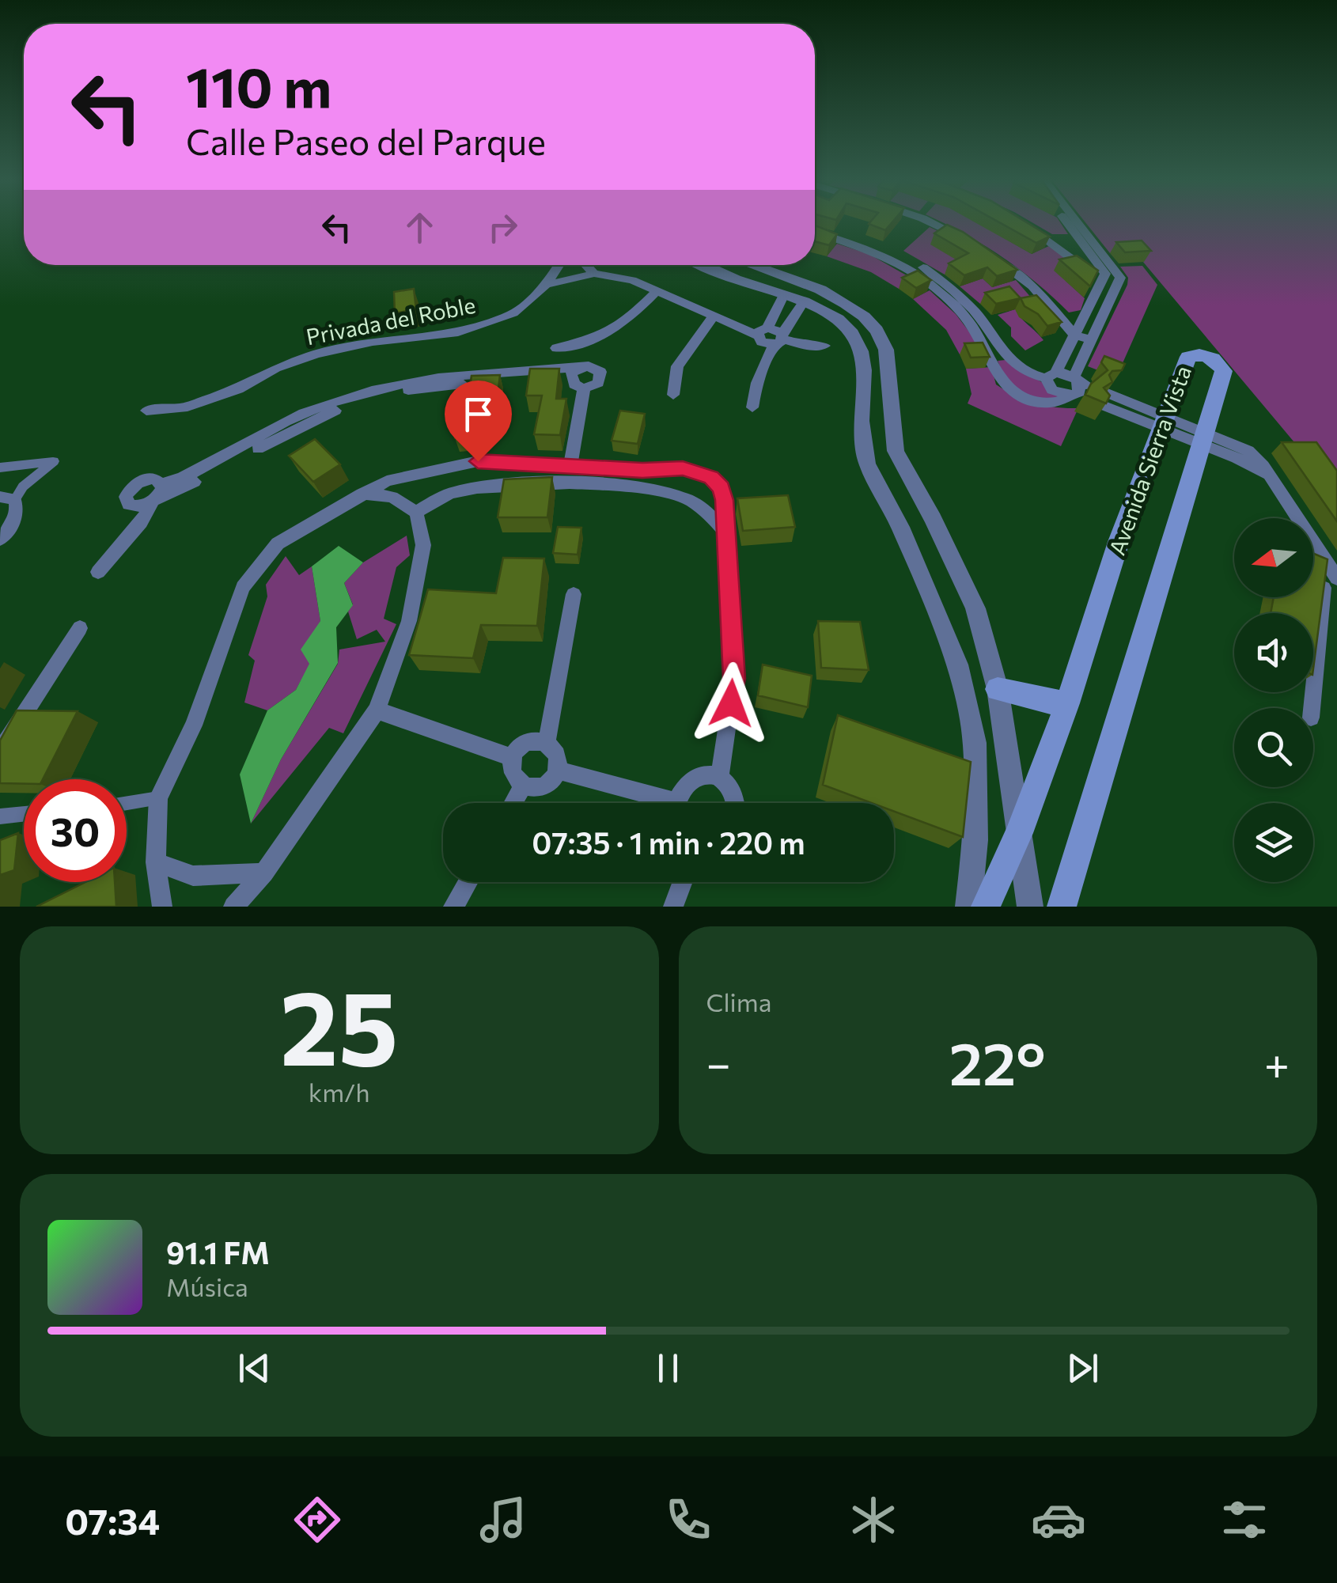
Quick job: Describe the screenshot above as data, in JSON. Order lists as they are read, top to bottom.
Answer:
{
  "streets": {
    "main road": ["Avenida Sierra Vista"],
    "street": ["Privada del Roble"]
  },
  "north": "left",
  "page": {
    "turn": ["110 m", "Calle Paseo del Parque"],
    "limit": "30",
    "trip": "07:35 · 1 min · 220 m",
    "tile": [
      ["25", "km/h"],
      "Clima"
    ],
    "heat": ["−", "22°", "+"],
    "song": ["91.1 FM", "Música"],
    "tabs": "07:34"
  }
}
